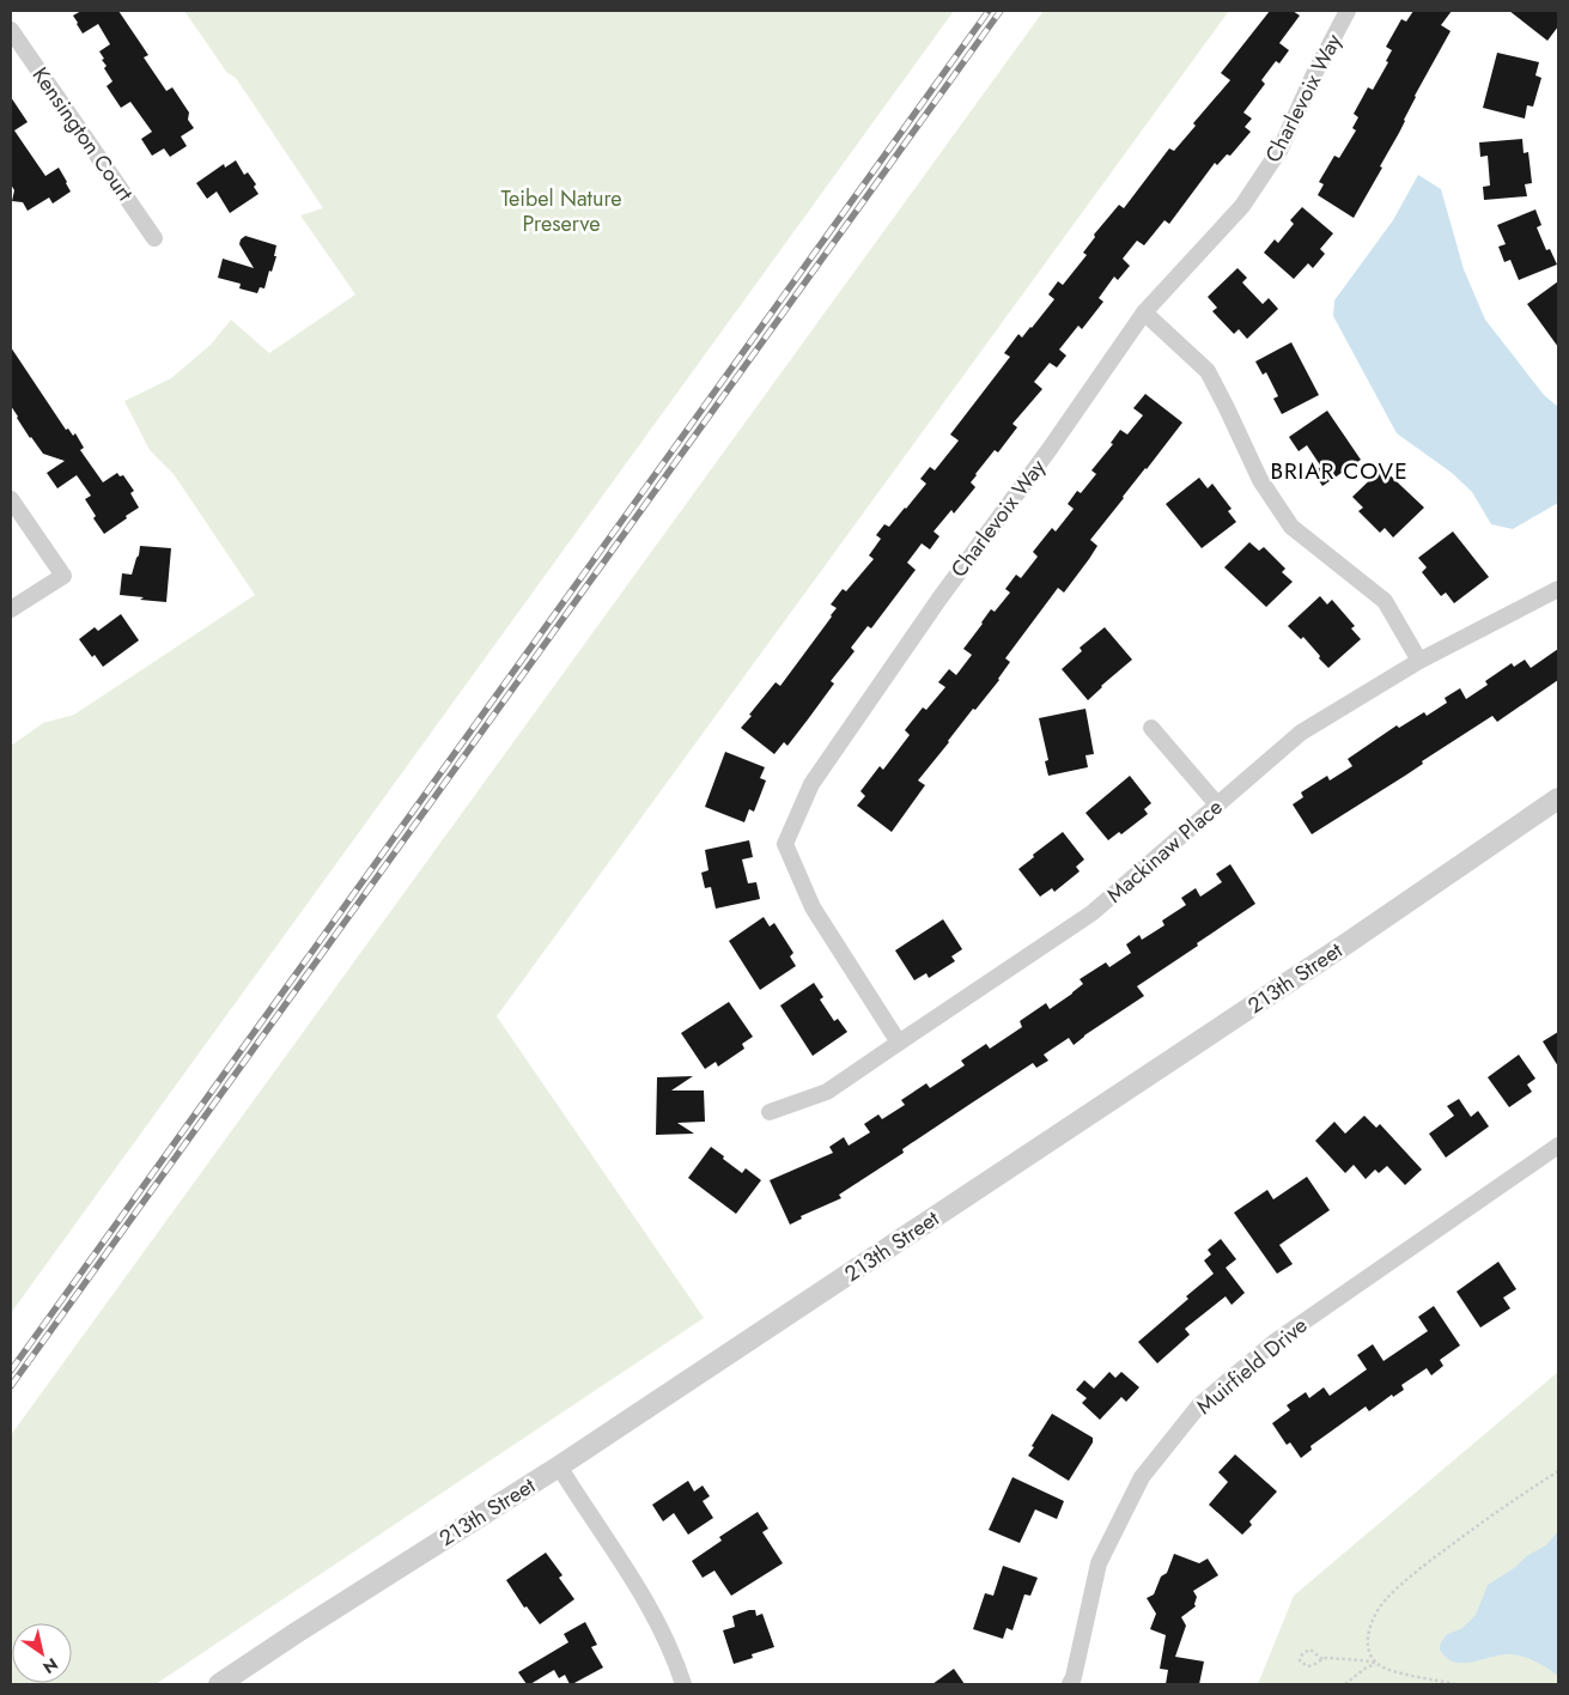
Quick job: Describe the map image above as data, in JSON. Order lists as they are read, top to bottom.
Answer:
{
  "streets": {
    "street": [
      "Charlevoix Way",
      "Kensington Court",
      "Mackinaw Place",
      "213th Street",
      "Muirfield Drive"
    ]
  },
  "crossings": [
    ["Charlevoix Way", "Mackinaw Place"]
  ],
  "districts": ["BRIAR COVE"],
  "parks": ["Teibel Nature Preserve"],
  "north": "bottom right"
}
